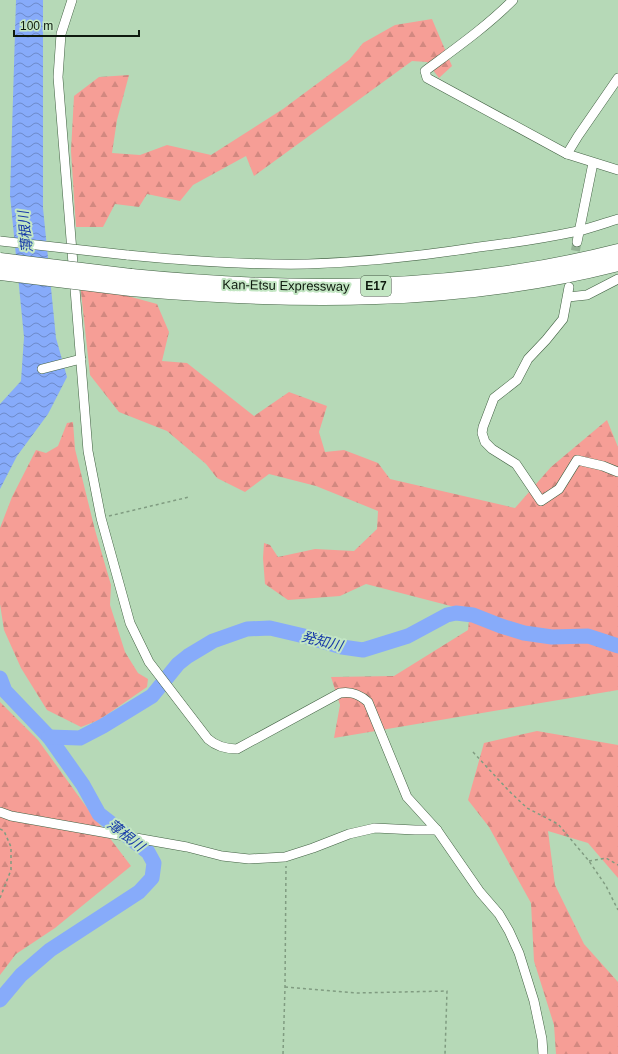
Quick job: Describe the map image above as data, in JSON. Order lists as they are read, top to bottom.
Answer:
{
  "streets": {
    "highway": ["Kan-Etsu Expressway", "E17"]
  },
  "water": ["薄根川", "発知川"],
  "scale_bar": "100 m"
}
